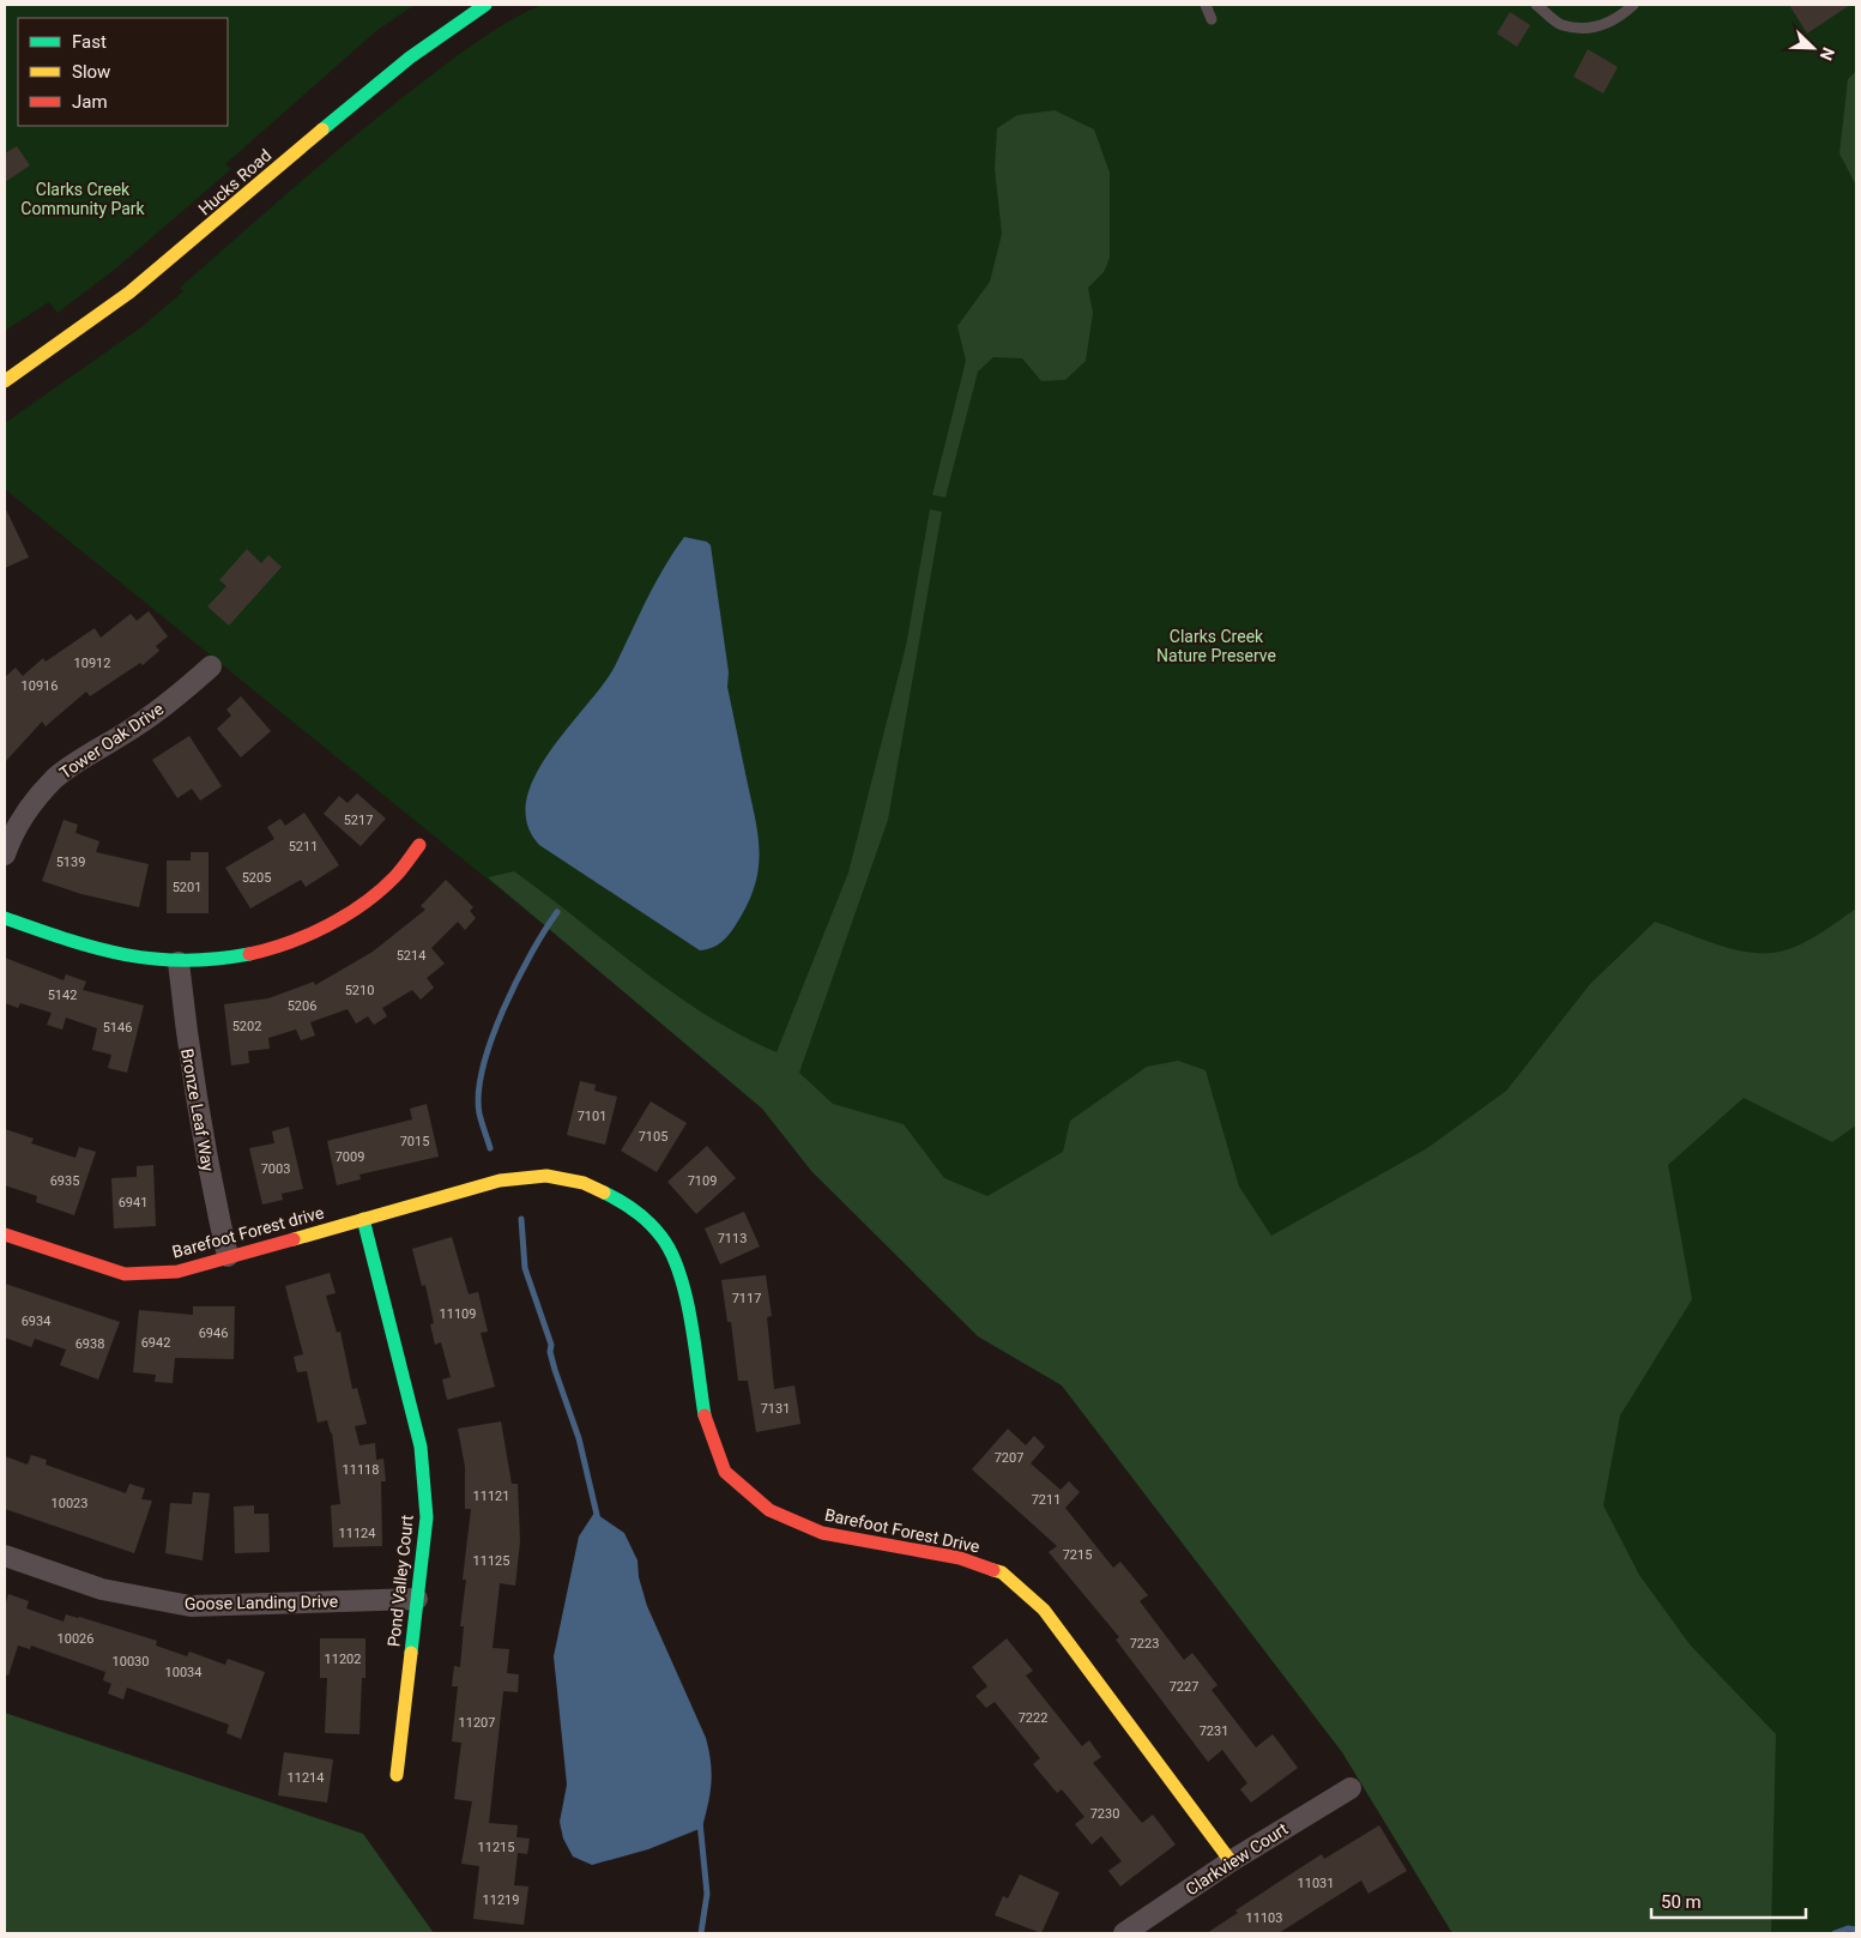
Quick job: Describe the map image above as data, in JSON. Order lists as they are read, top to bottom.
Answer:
{
  "streets": {
    "street": [
      "Hucks Road",
      "Tower Oak Drive",
      "Bronze Leaf Way",
      "Barefoot Forest drive",
      "Barefoot Forest Drive",
      "Pond Valley Court",
      "Goose Landing Drive",
      "Clarkview Court"
    ]
  },
  "crossings": [
    ["Bronze Leaf Way", "Barefoot Forest drive"],
    ["Barefoot Forest drive", "Barefoot Forest Drive"],
    ["Barefoot Forest drive", "Pond Valley Court"],
    ["Barefoot Forest Drive", "Pond Valley Court"],
    ["Barefoot Forest Drive", "Clarkview Court"],
    ["Pond Valley Court", "Goose Landing Drive"]
  ],
  "parks": ["Clarks Creek Community Park", "Clarks Creek Nature Preserve"],
  "house_numbers": [
    "10912",
    "10916",
    "5217",
    "5211",
    "5139",
    "5205",
    "5201",
    "5214",
    "5210",
    "5142",
    "5206",
    "5202",
    "5146",
    "7101",
    "7105",
    "7015",
    "7009",
    "7003",
    "6935",
    "7109",
    "6941",
    "7113",
    "7117",
    "11109",
    "6934",
    "6946",
    "6942",
    "6938",
    "7131",
    "7207",
    "11118",
    "11121",
    "7211",
    "10023",
    "11124",
    "7215",
    "11125",
    "10026",
    "7223",
    "11202",
    "10030",
    "10034",
    "7227",
    "7222",
    "11207",
    "7231",
    "11214",
    "7230",
    "11215",
    "11031",
    "11219",
    "11103"
  ],
  "legend": ["Fast", "Slow", "Jam"],
  "scale_bar": "50 m",
  "north": "bottom right"
}
